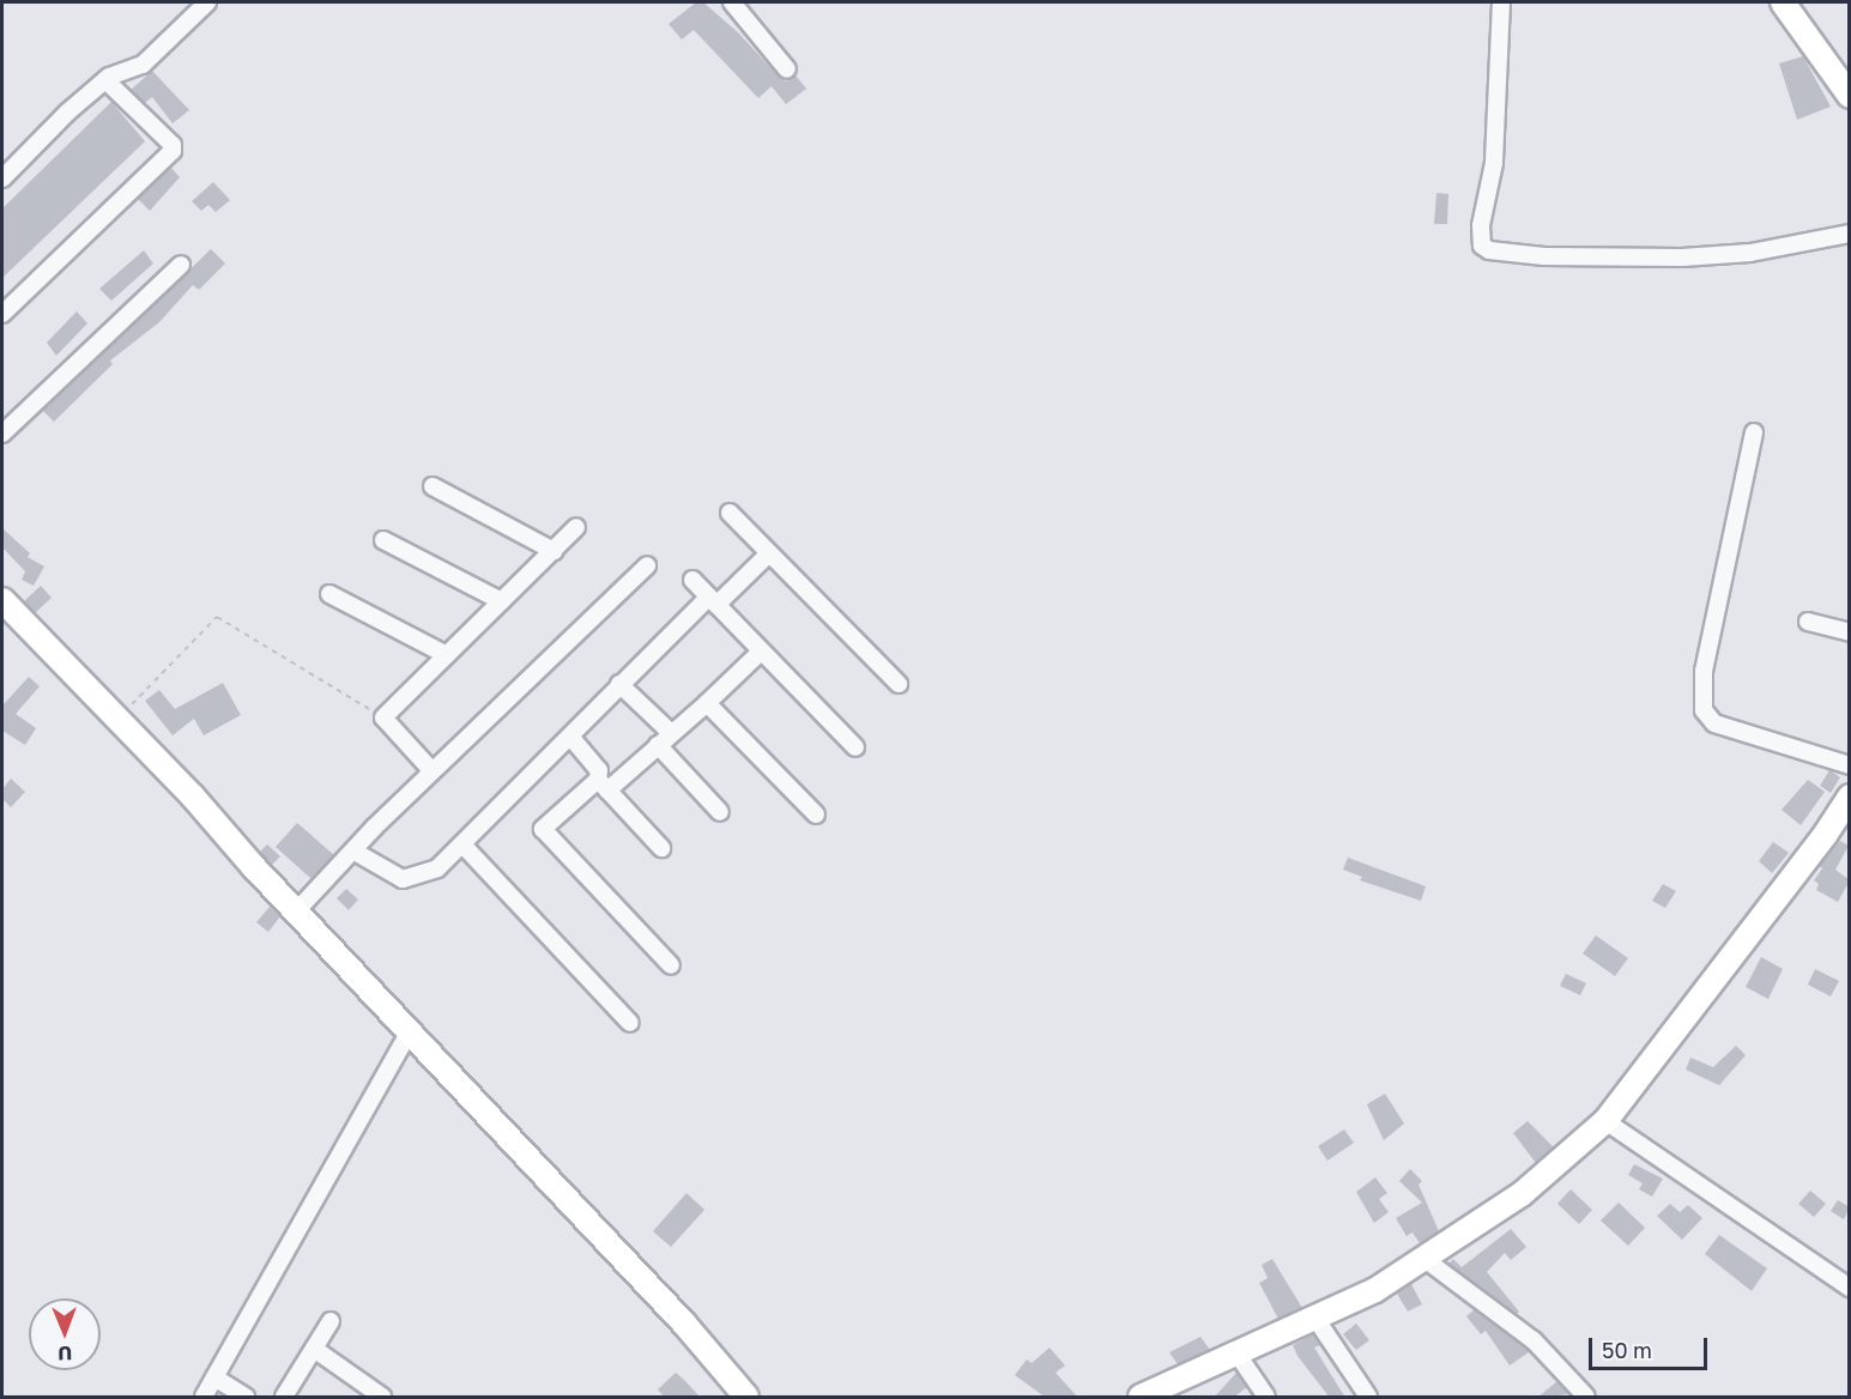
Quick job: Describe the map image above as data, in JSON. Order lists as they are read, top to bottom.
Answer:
{
  "scale_bar": "50 m",
  "north": "bottom"
}
